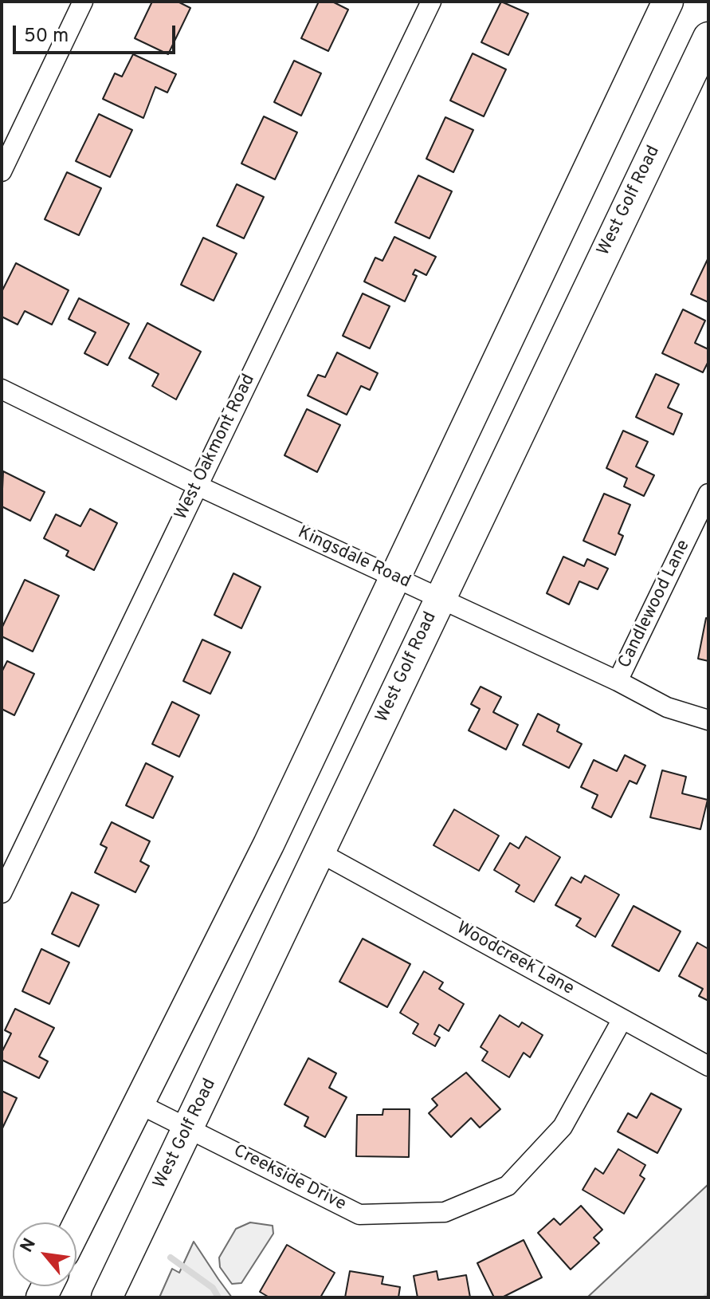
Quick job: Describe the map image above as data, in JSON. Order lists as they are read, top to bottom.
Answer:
{
  "streets": {
    "main road": ["West Golf Road"],
    "street": [
      "West Oakmont Road",
      "Kingsdale Road",
      "Candlewood Lane",
      "Woodcreek Lane",
      "Creekside Drive"
    ]
  },
  "crossings": [
    ["West Golf Road", "Kingsdale Road"],
    ["West Golf Road", "Woodcreek Lane"],
    ["West Golf Road", "Creekside Drive"],
    ["West Oakmont Road", "Kingsdale Road"],
    ["Kingsdale Road", "Candlewood Lane"],
    ["Woodcreek Lane", "Creekside Drive"]
  ],
  "scale_bar": "50 m",
  "north": "top left"
}
